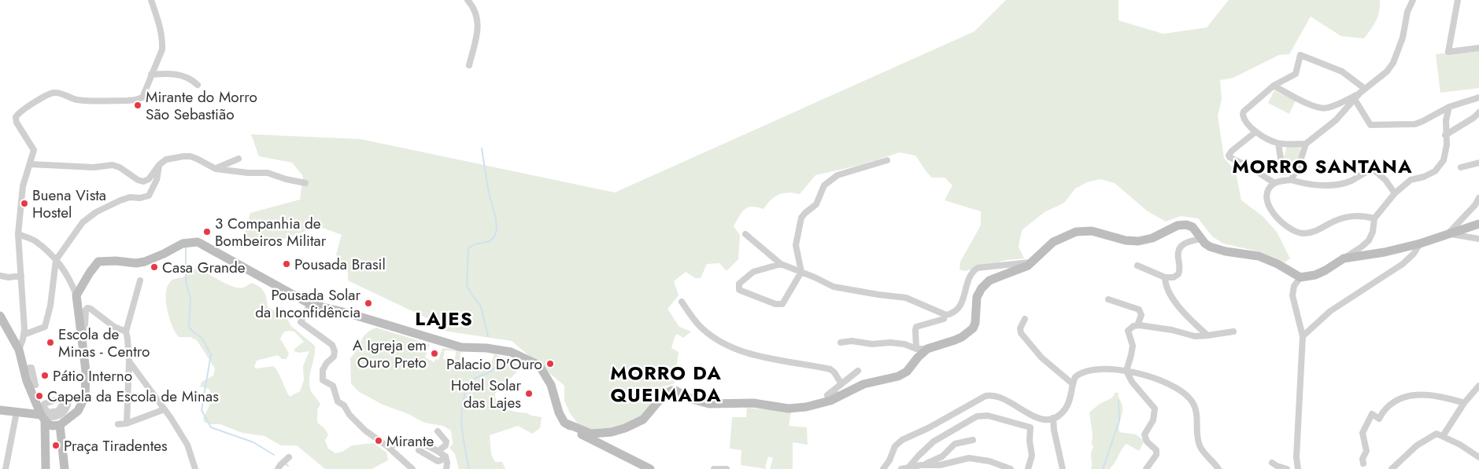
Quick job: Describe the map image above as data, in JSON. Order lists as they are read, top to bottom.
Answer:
{
  "districts": ["MORRO SANTANA", "LAJES", "MORRO DA QUEIMADA"],
  "places": [
    "Mirante do Morro São Sebastião",
    "Buena Vista Hostel",
    "3 Companhia de Bombeiros Militar",
    "Pousada Brasil",
    "Casa Grande",
    "Pousada Solar da Inconfidência",
    "Escola de Minas - Centro",
    "A Igreja em Ouro Preto",
    "Palacio D'Ouro",
    "Pátio Interno",
    "Hotel Solar das Lajes",
    "Capela da Escola de Minas",
    "Mirante",
    "Praça Tiradentes"
  ]
}
